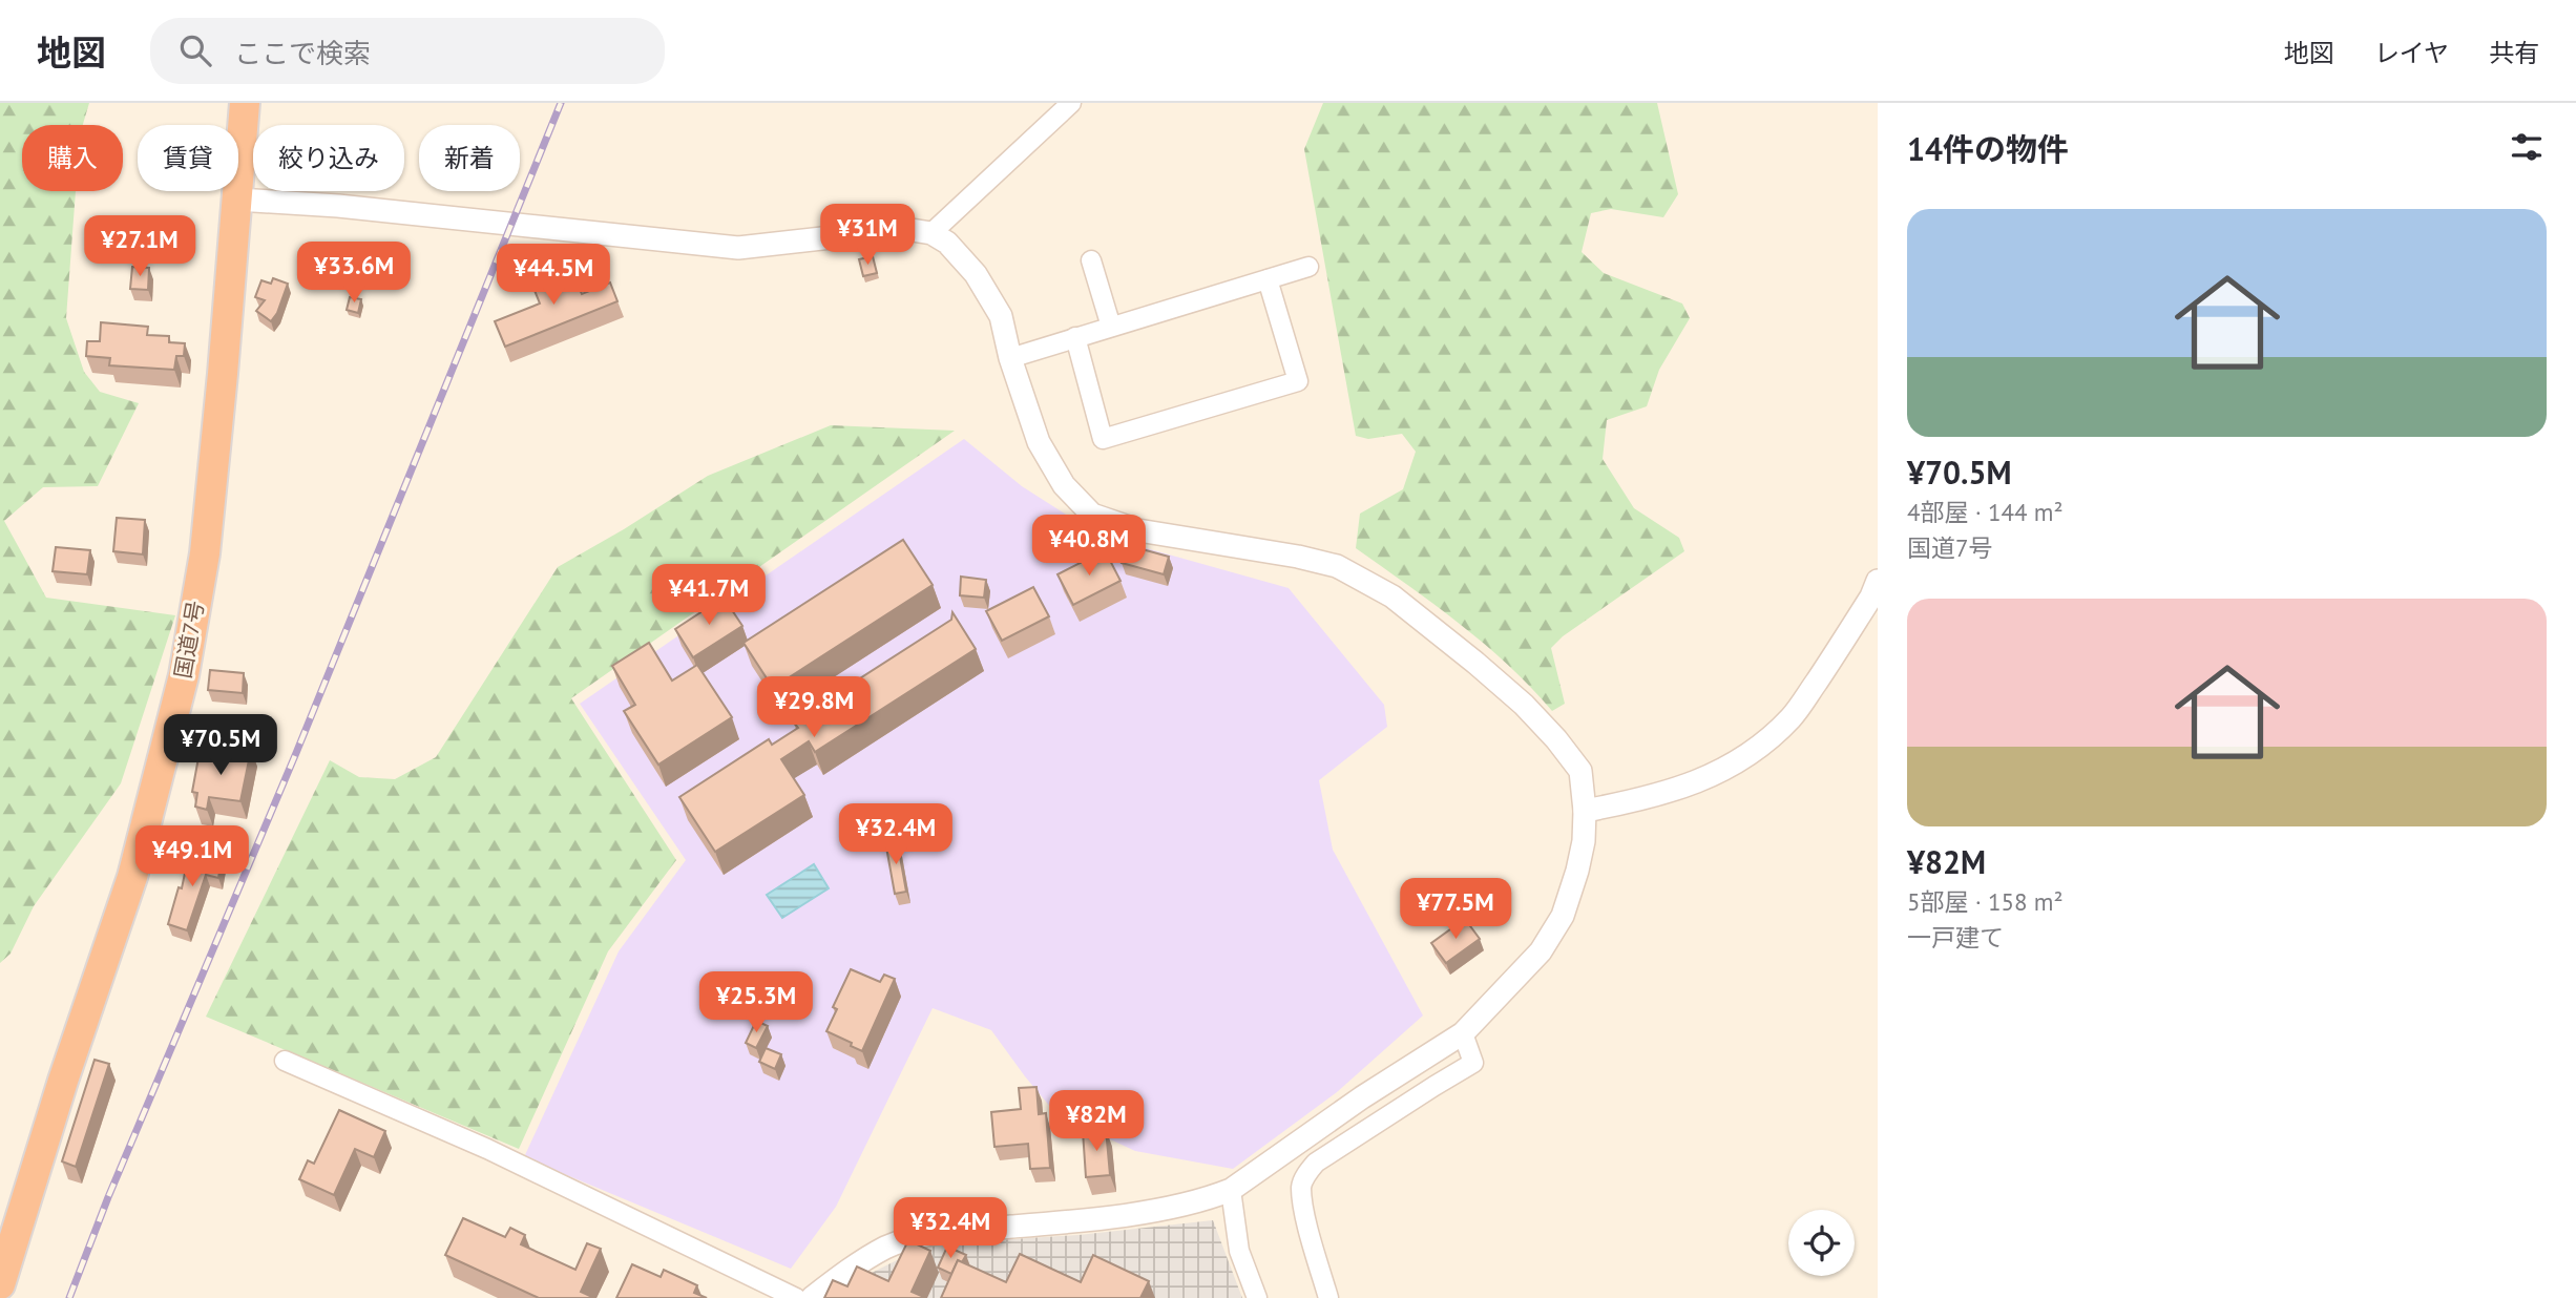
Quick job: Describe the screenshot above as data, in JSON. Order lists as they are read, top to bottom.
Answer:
{
  "streets": {
    "highway": ["国道7号"]
  },
  "page": {
    "header": "地図",
    "search": "ここで検索",
    "nav": ["地図", "レイヤ", "共有"],
    "heading": "14件の物件",
    "chip": [
      "購入",
      "賃貸",
      "絞り込み",
      "新着"
    ],
    "list": [
      {
        "name": "¥70.5M",
        "note": "4部屋 · 144 m² · 国道7号"
      },
      {
        "name": "¥82M",
        "note": "5部屋 · 158 m² · 一戸建て"
      }
    ],
    "price": [
      "¥31M",
      "¥27.1M",
      "¥33.6M",
      "¥44.5M",
      "¥40.8M",
      "¥41.7M",
      "¥29.8M",
      "¥70.5M",
      "¥32.4M",
      "¥49.1M",
      "¥77.5M",
      "¥25.3M",
      "¥82M",
      "¥32.4M"
    ]
  }
}
